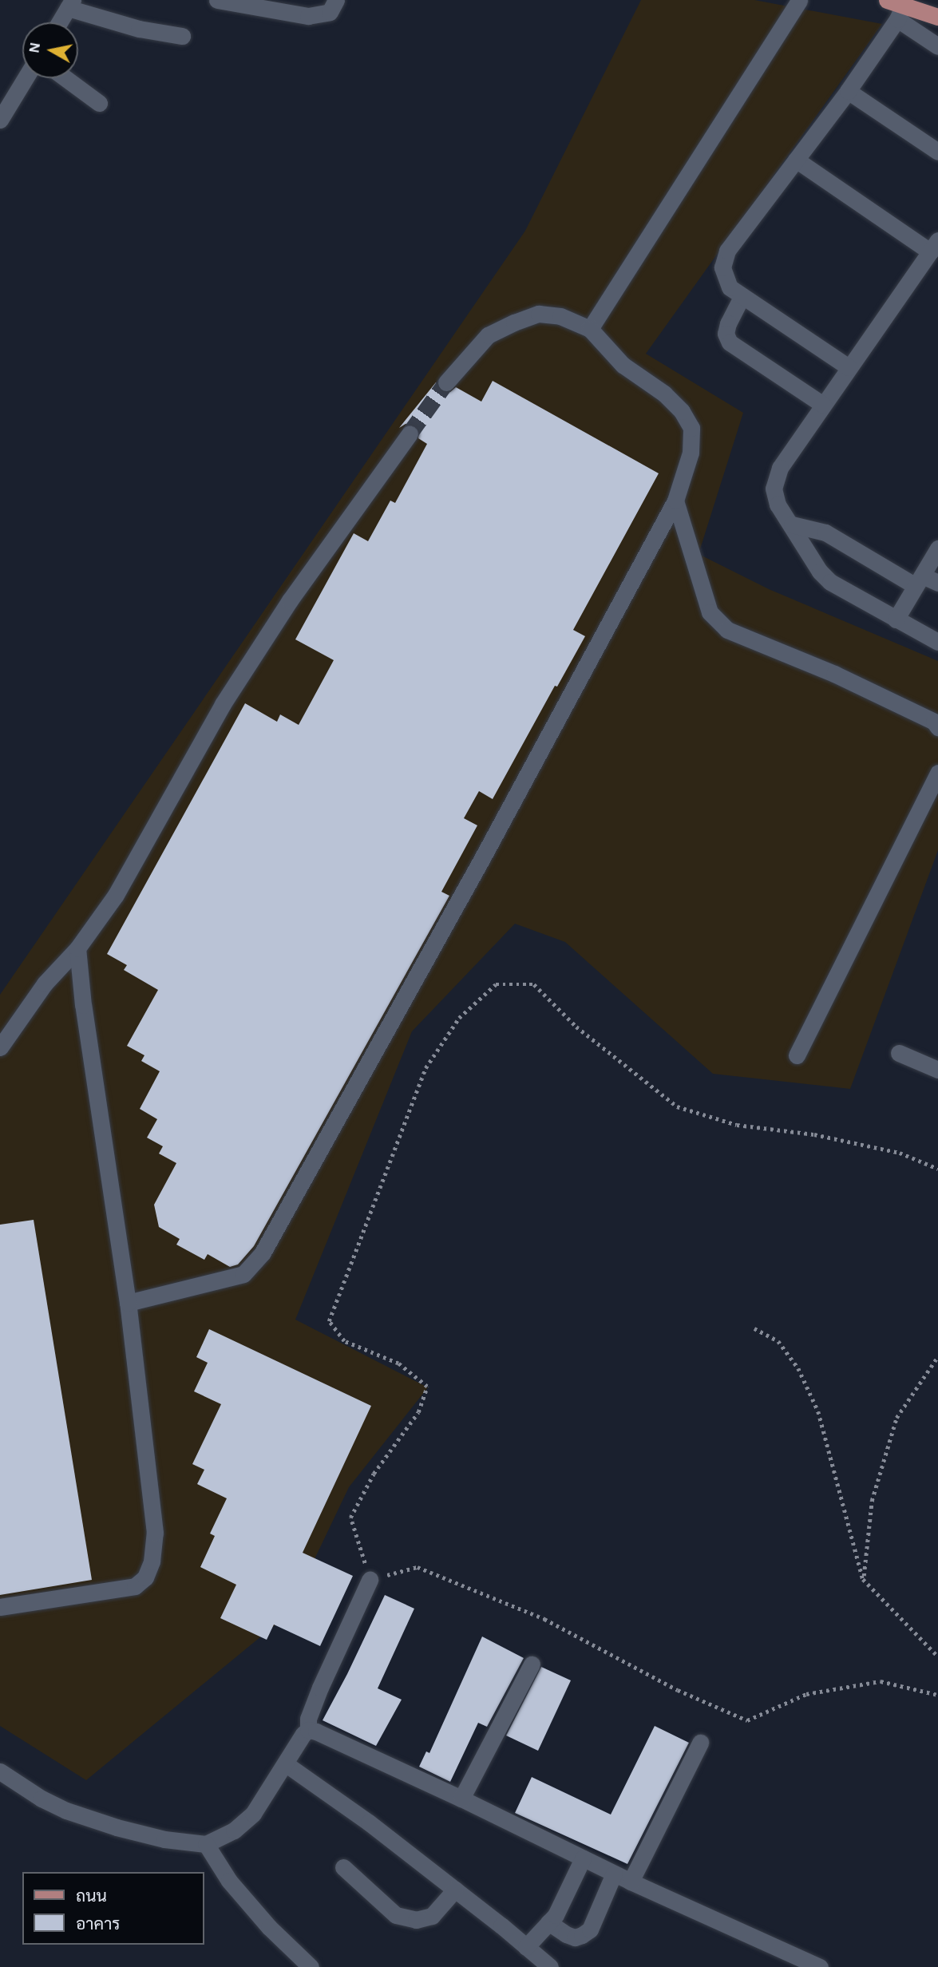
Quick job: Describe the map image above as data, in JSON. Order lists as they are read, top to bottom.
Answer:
{
  "legend": ["ถนน", "อาคาร"],
  "north": "left"
}
